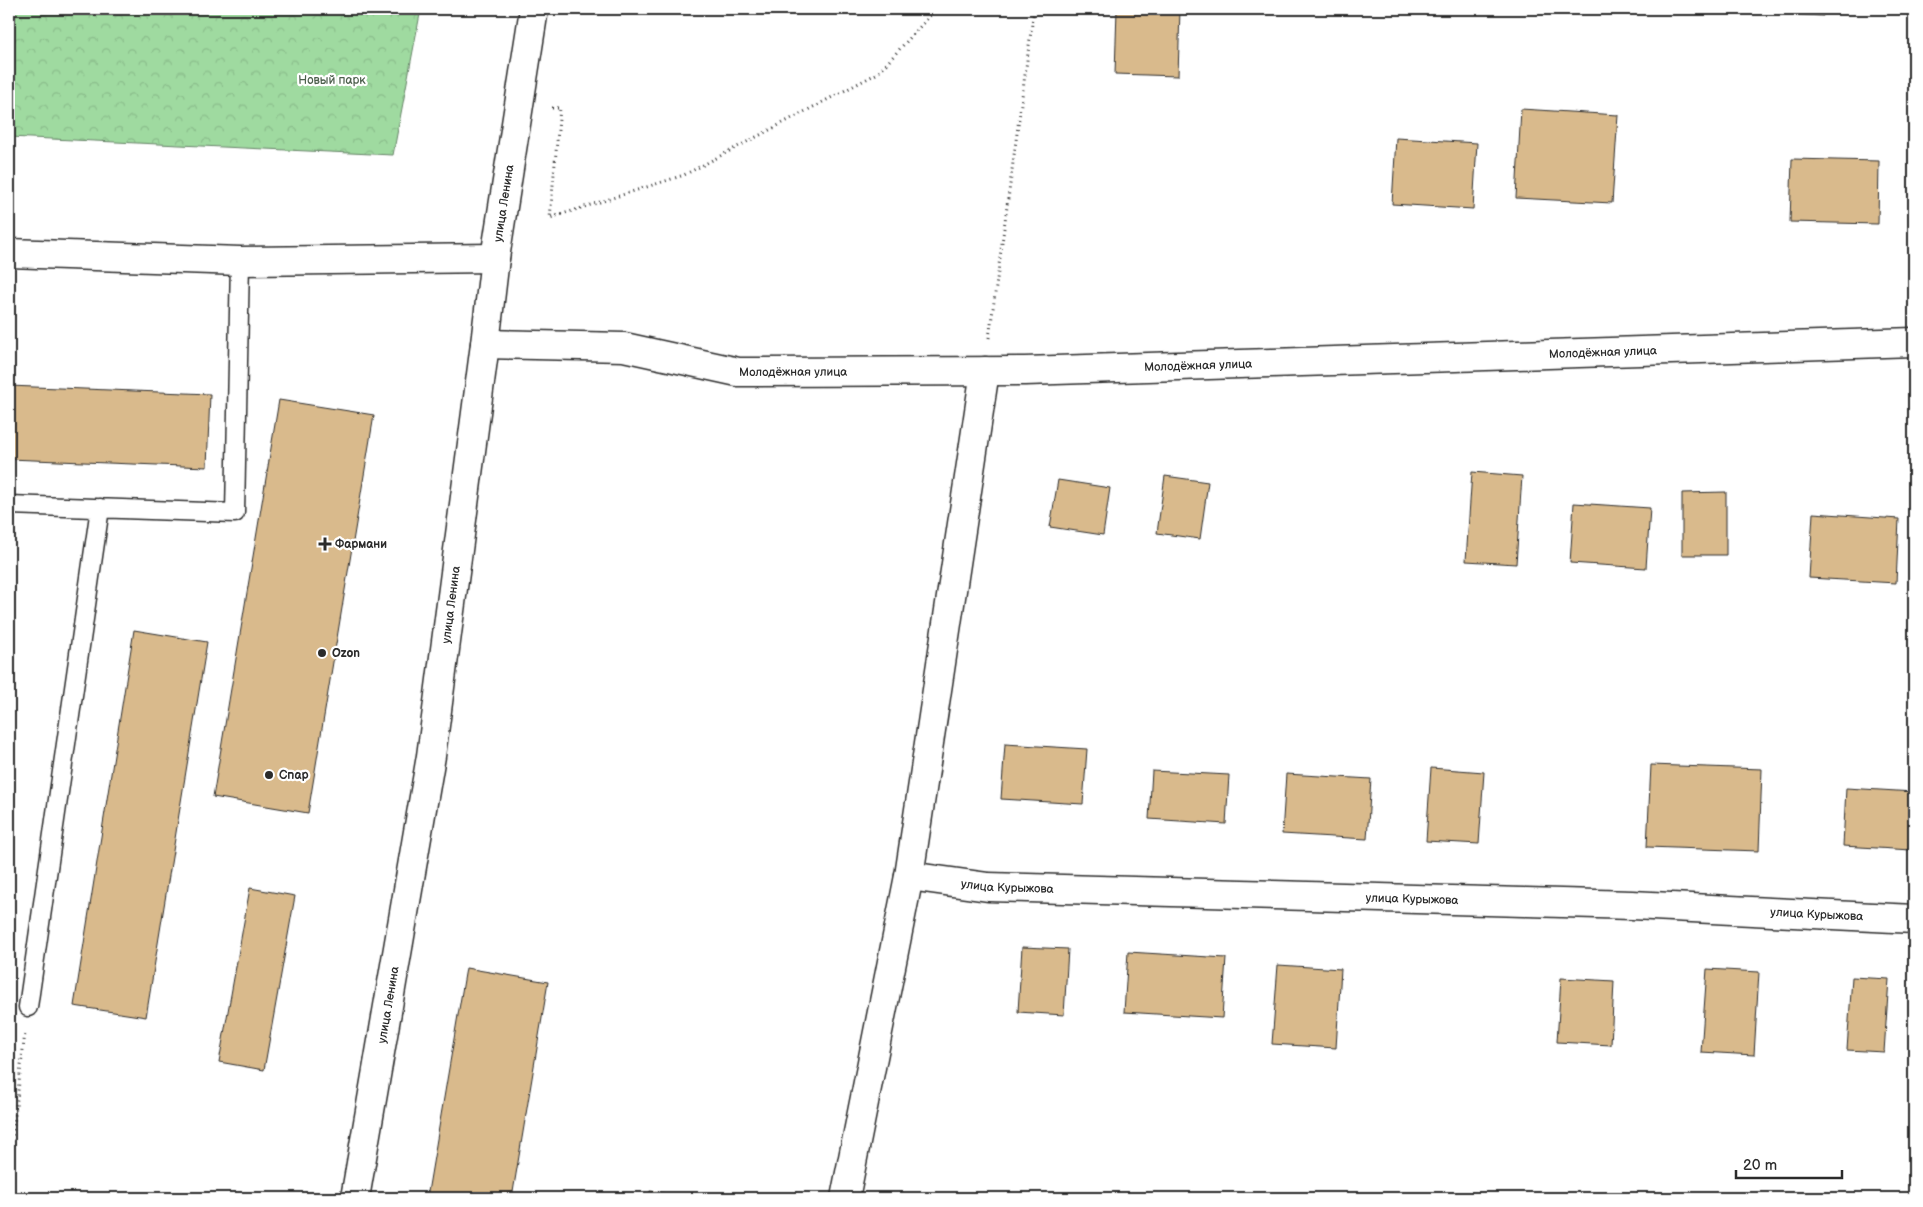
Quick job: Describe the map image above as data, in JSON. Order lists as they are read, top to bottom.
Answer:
{
  "streets": {
    "street": ["улица Ленина", "Молодёжная улица", "улица Курыжова"]
  },
  "crossings": [
    ["улица Ленина", "Молодёжная улица"]
  ],
  "parks": ["Новый парк"],
  "places": {
    "health": ["Фармани"],
    "other": ["Ozon", "Спар"]
  },
  "scale_bar": "20 m"
}
